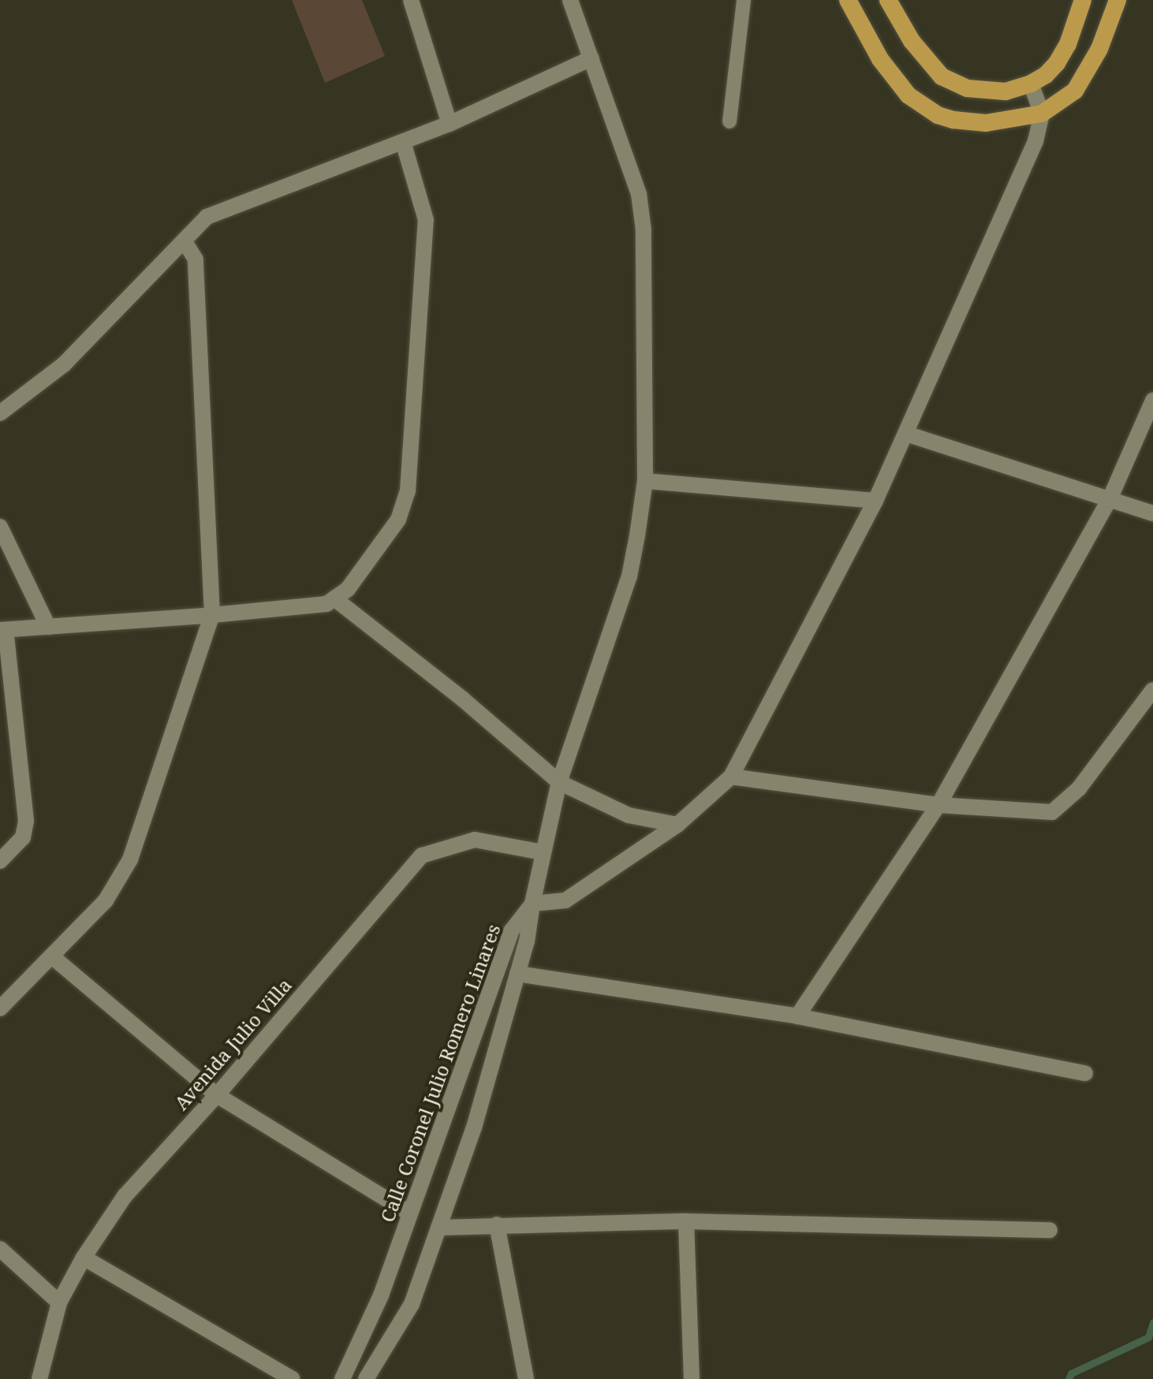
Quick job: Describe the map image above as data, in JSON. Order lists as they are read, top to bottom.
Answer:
{
  "streets": {
    "street": ["Avenida Julio Villa", "Calle Coronel Julio Romero Linares"]
  }
}
